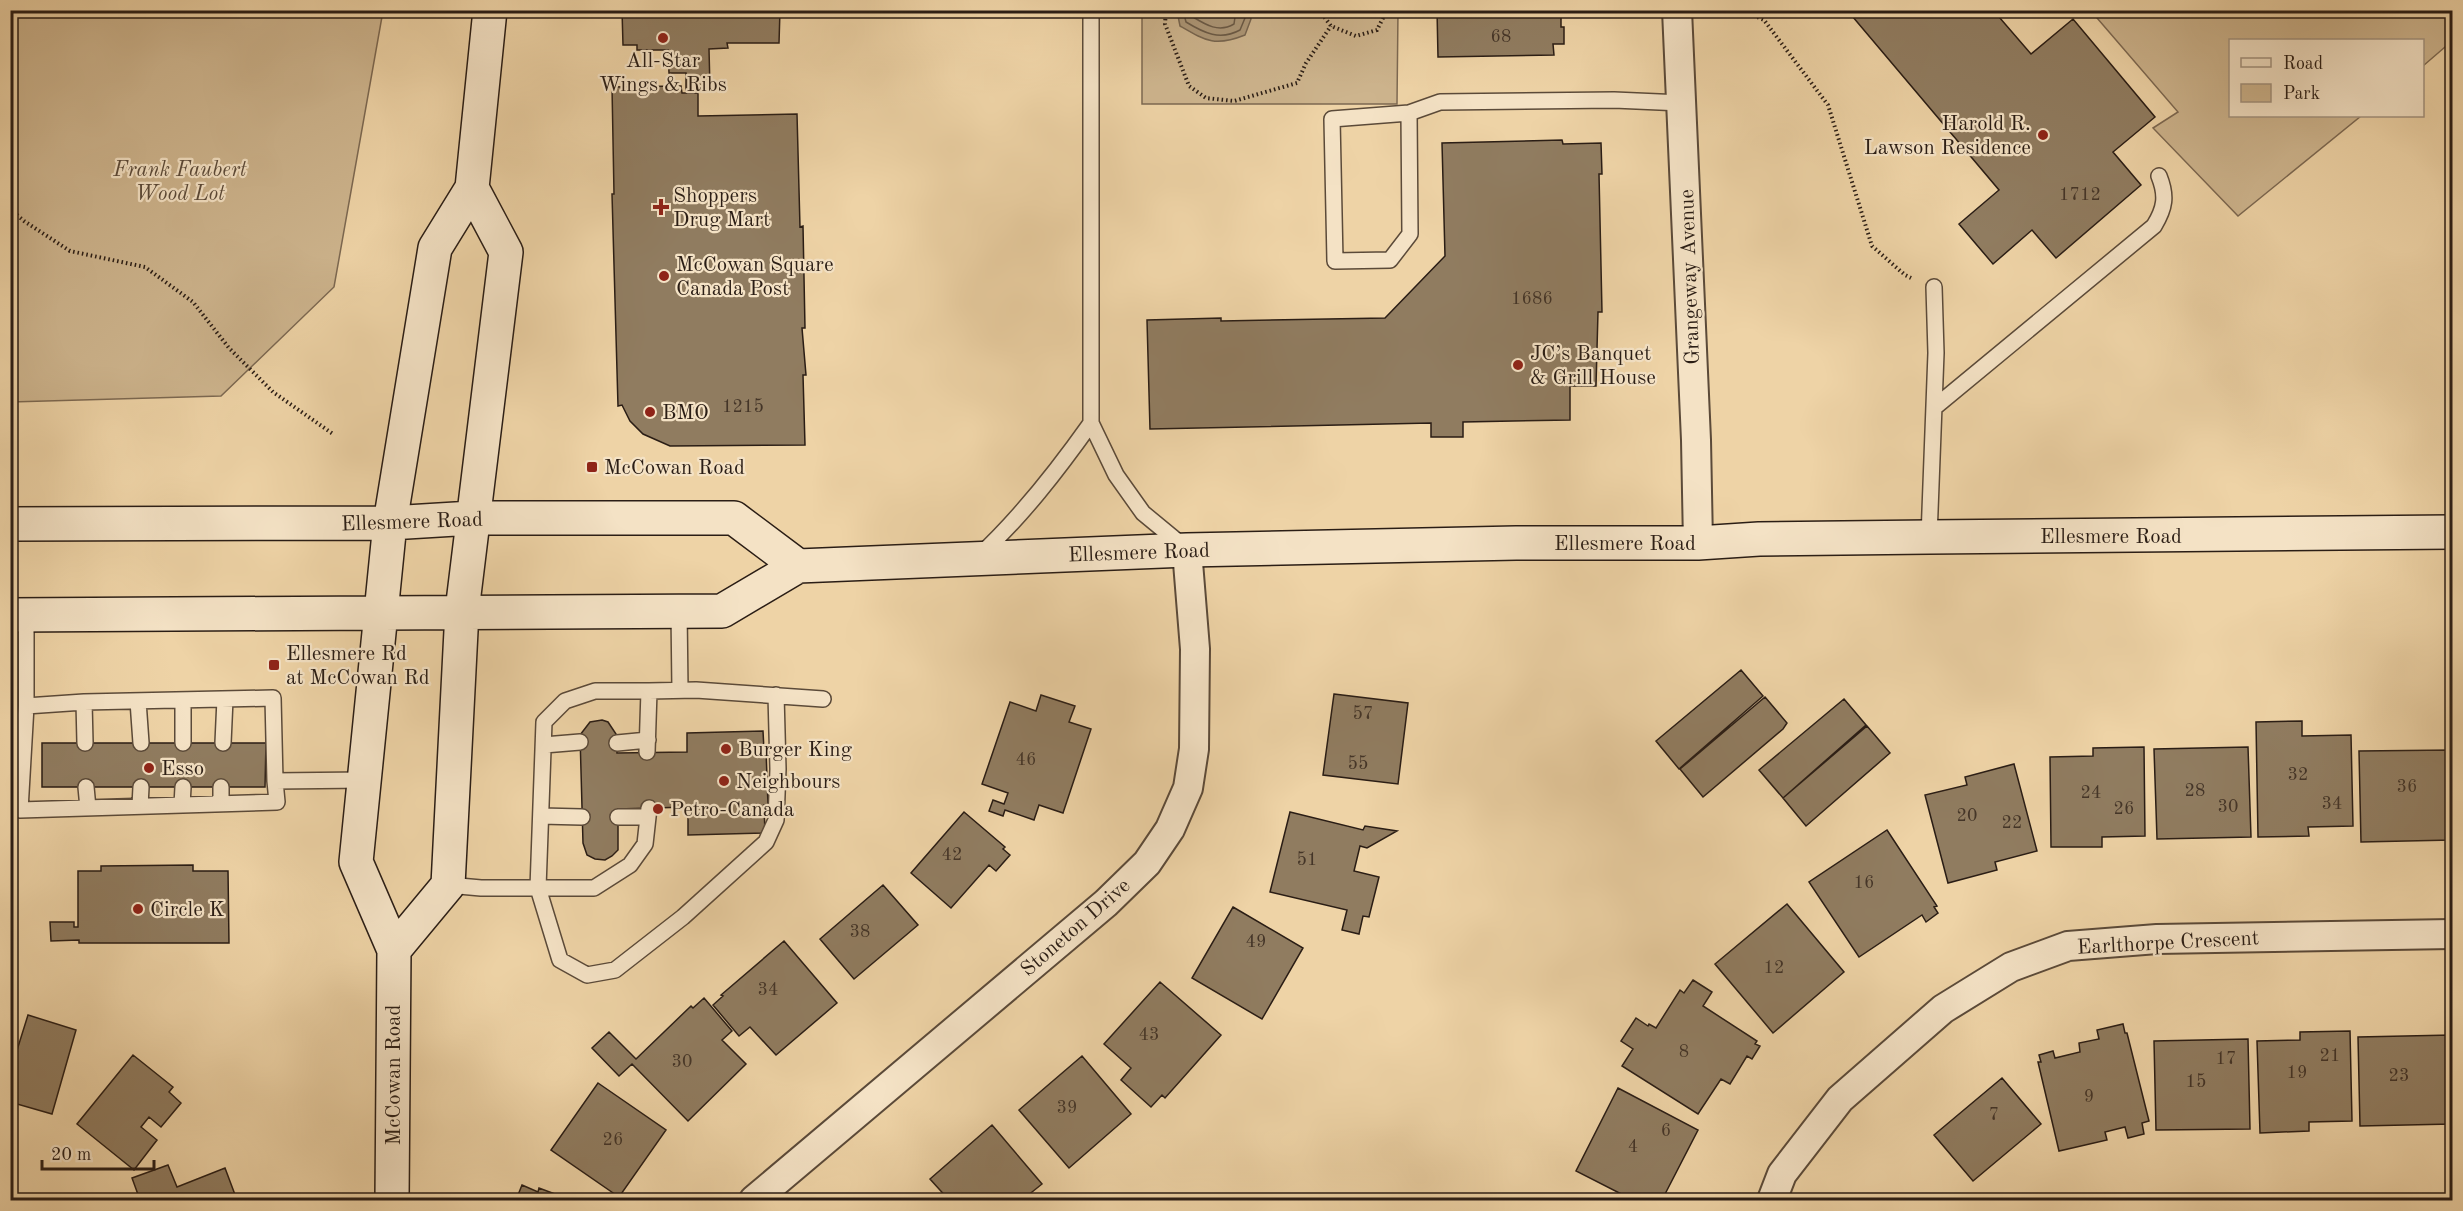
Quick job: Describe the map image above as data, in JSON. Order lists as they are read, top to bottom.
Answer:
{
  "streets": {
    "main road": ["Ellesmere Road", "McCowan Road"],
    "street": ["Grangeway Avenue", "Stoneton Drive", "Earlthorpe Crescent"]
  },
  "crossings": [
    ["Grangeway Avenue", "Ellesmere Road"],
    ["Ellesmere Road", "Stoneton Drive"],
    ["Ellesmere Road", "McCowan Road"]
  ],
  "parks": ["Frank Faubert Wood Lot"],
  "places": {
    "other": [
      "All-Star Wings & Ribs",
      "Harold R. Lawson Residence",
      "McCowan Square Canada Post",
      "JC’s Banquet & Grill House",
      "BMO",
      "Burger King",
      "Esso",
      "Neighbours",
      "Petro-Canada",
      "Circle K"
    ],
    "health": ["Shoppers Drug Mart"],
    "transit": ["McCowan Road", "Ellesmere Rd at McCowan Rd"]
  },
  "house_numbers": [
    "68",
    "1712",
    "1686",
    "1215",
    "57",
    "46",
    "55",
    "32",
    "36",
    "28",
    "24",
    "34",
    "30",
    "26",
    "20",
    "22",
    "42",
    "51",
    "16",
    "38",
    "49",
    "12",
    "34",
    "43",
    "8",
    "21",
    "17",
    "30",
    "19",
    "23",
    "15",
    "9",
    "39",
    "7",
    "6",
    "26",
    "4"
  ],
  "legend": ["Road", "Park"],
  "scale_bar": "20 m"
}
